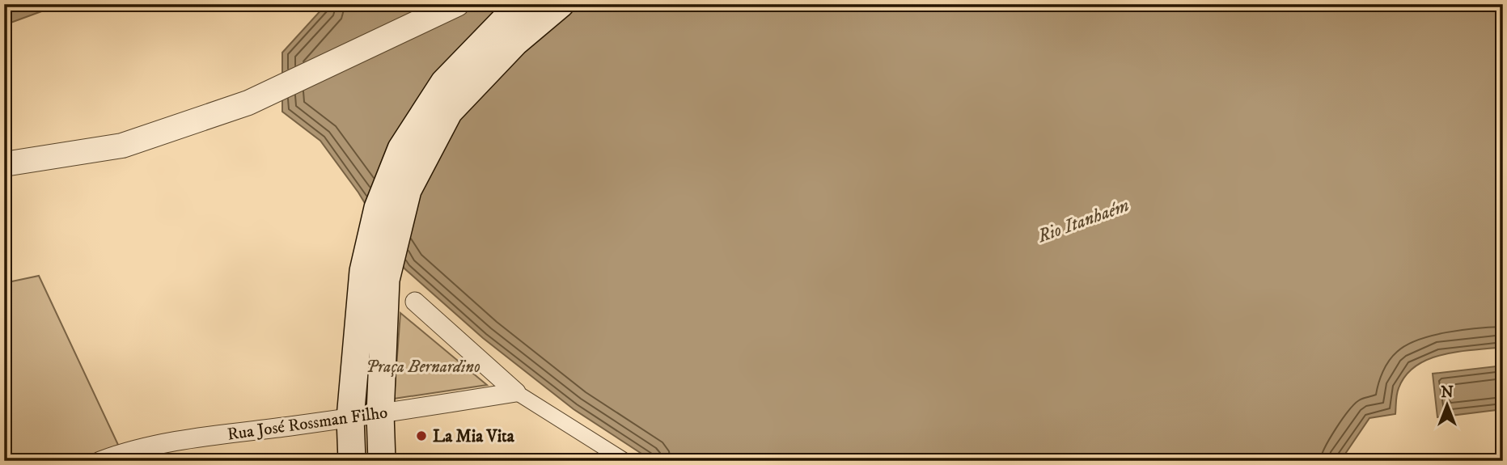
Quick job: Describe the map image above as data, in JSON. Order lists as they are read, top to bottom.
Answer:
{
  "streets": {
    "street": ["Rua José Rossman Filho"]
  },
  "water": ["Rio Itanhaém"],
  "parks": ["Praça Bernardino"],
  "places": ["La Mia Vita"],
  "north": "top"
}
